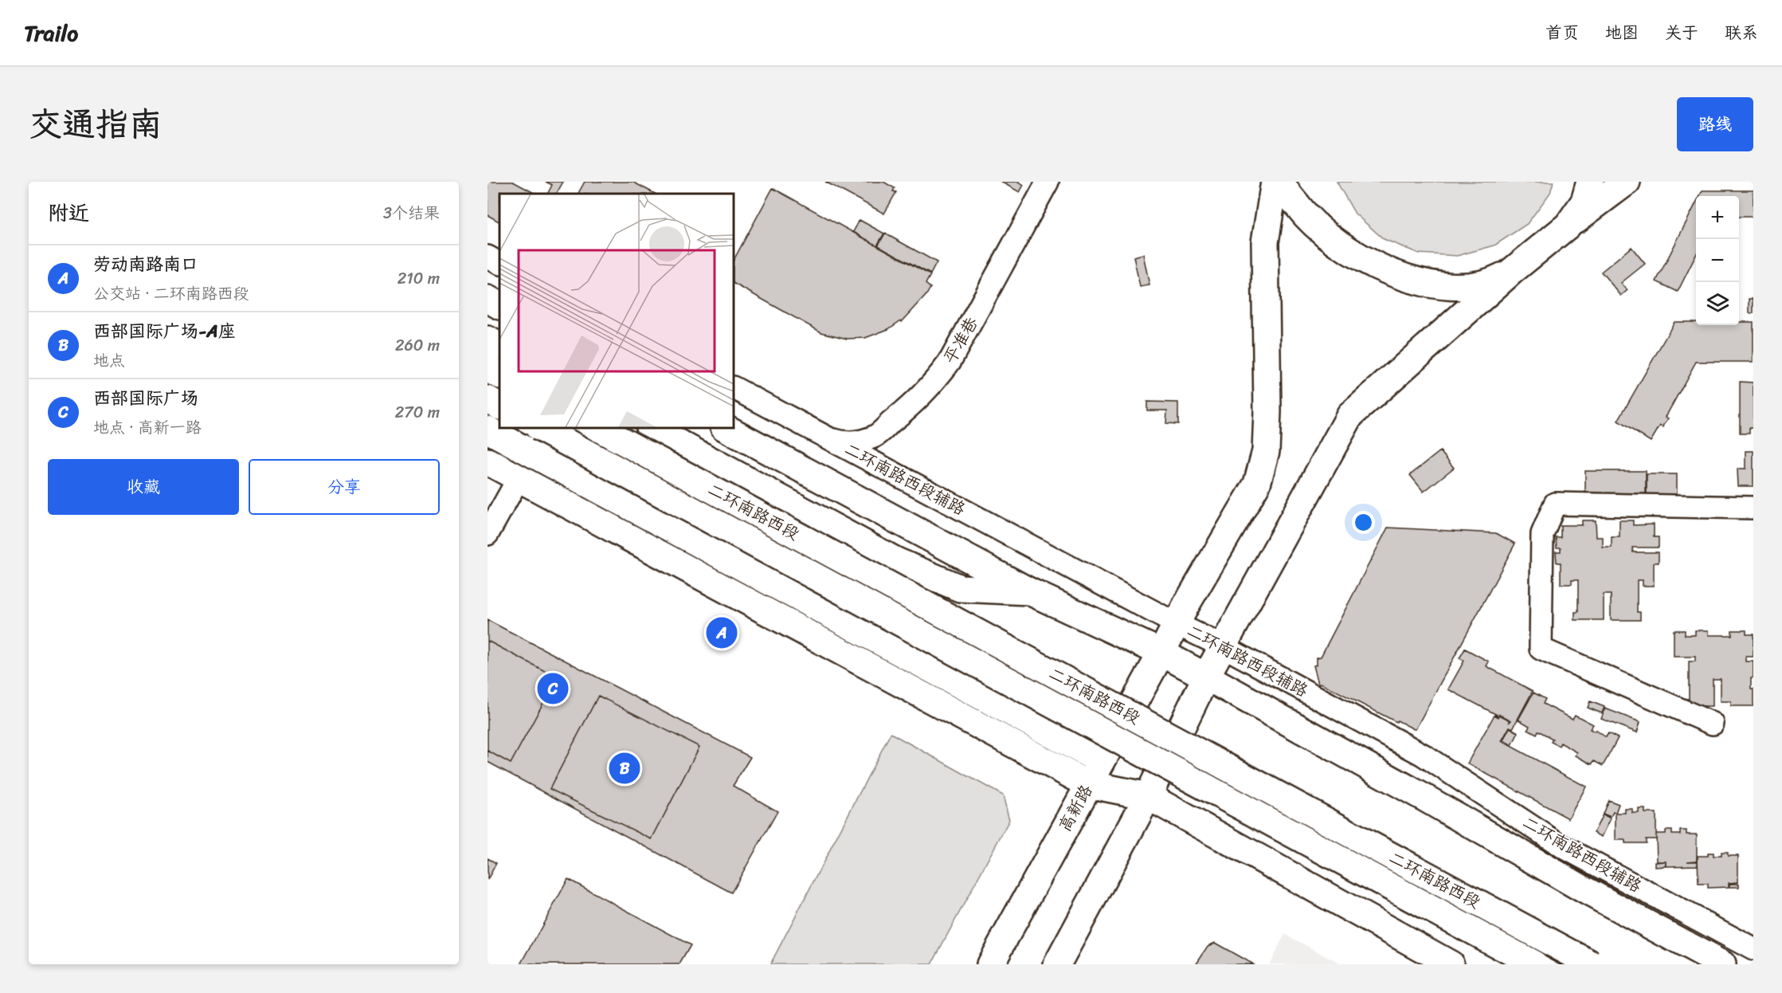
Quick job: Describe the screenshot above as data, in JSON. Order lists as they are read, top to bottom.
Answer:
{
  "streets": {
    "main road": ["二环南路西段", "高新路"],
    "street": ["平准巷", "二环南路西段辅路"]
  },
  "crossings": [
    ["平准巷", "二环南路西段辅路"],
    ["二环南路西段辅路", "高新路"]
  ],
  "page": {
    "header": "Trailo",
    "nav": [
      "首页",
      "地图",
      "关于",
      "联系"
    ],
    "title": "交通指南",
    "buttons": [
      "路线",
      ["收藏", "分享"]
    ],
    "heading": ["附近", "3个结果"],
    "map_buttons": ["+", "−"],
    "list": [
      {
        "mark": "A",
        "name": "劳动南路南口",
        "note": "公交站 · 二环南路西段",
        "value": "210 m"
      },
      {
        "mark": "B",
        "name": "西部国际广场-A座",
        "note": "地点",
        "value": "260 m"
      },
      {
        "mark": "C",
        "name": "西部国际广场",
        "note": "地点 · 高新一路",
        "value": "270 m"
      }
    ],
    "pins": ["A", "C", "B"]
  }
}
